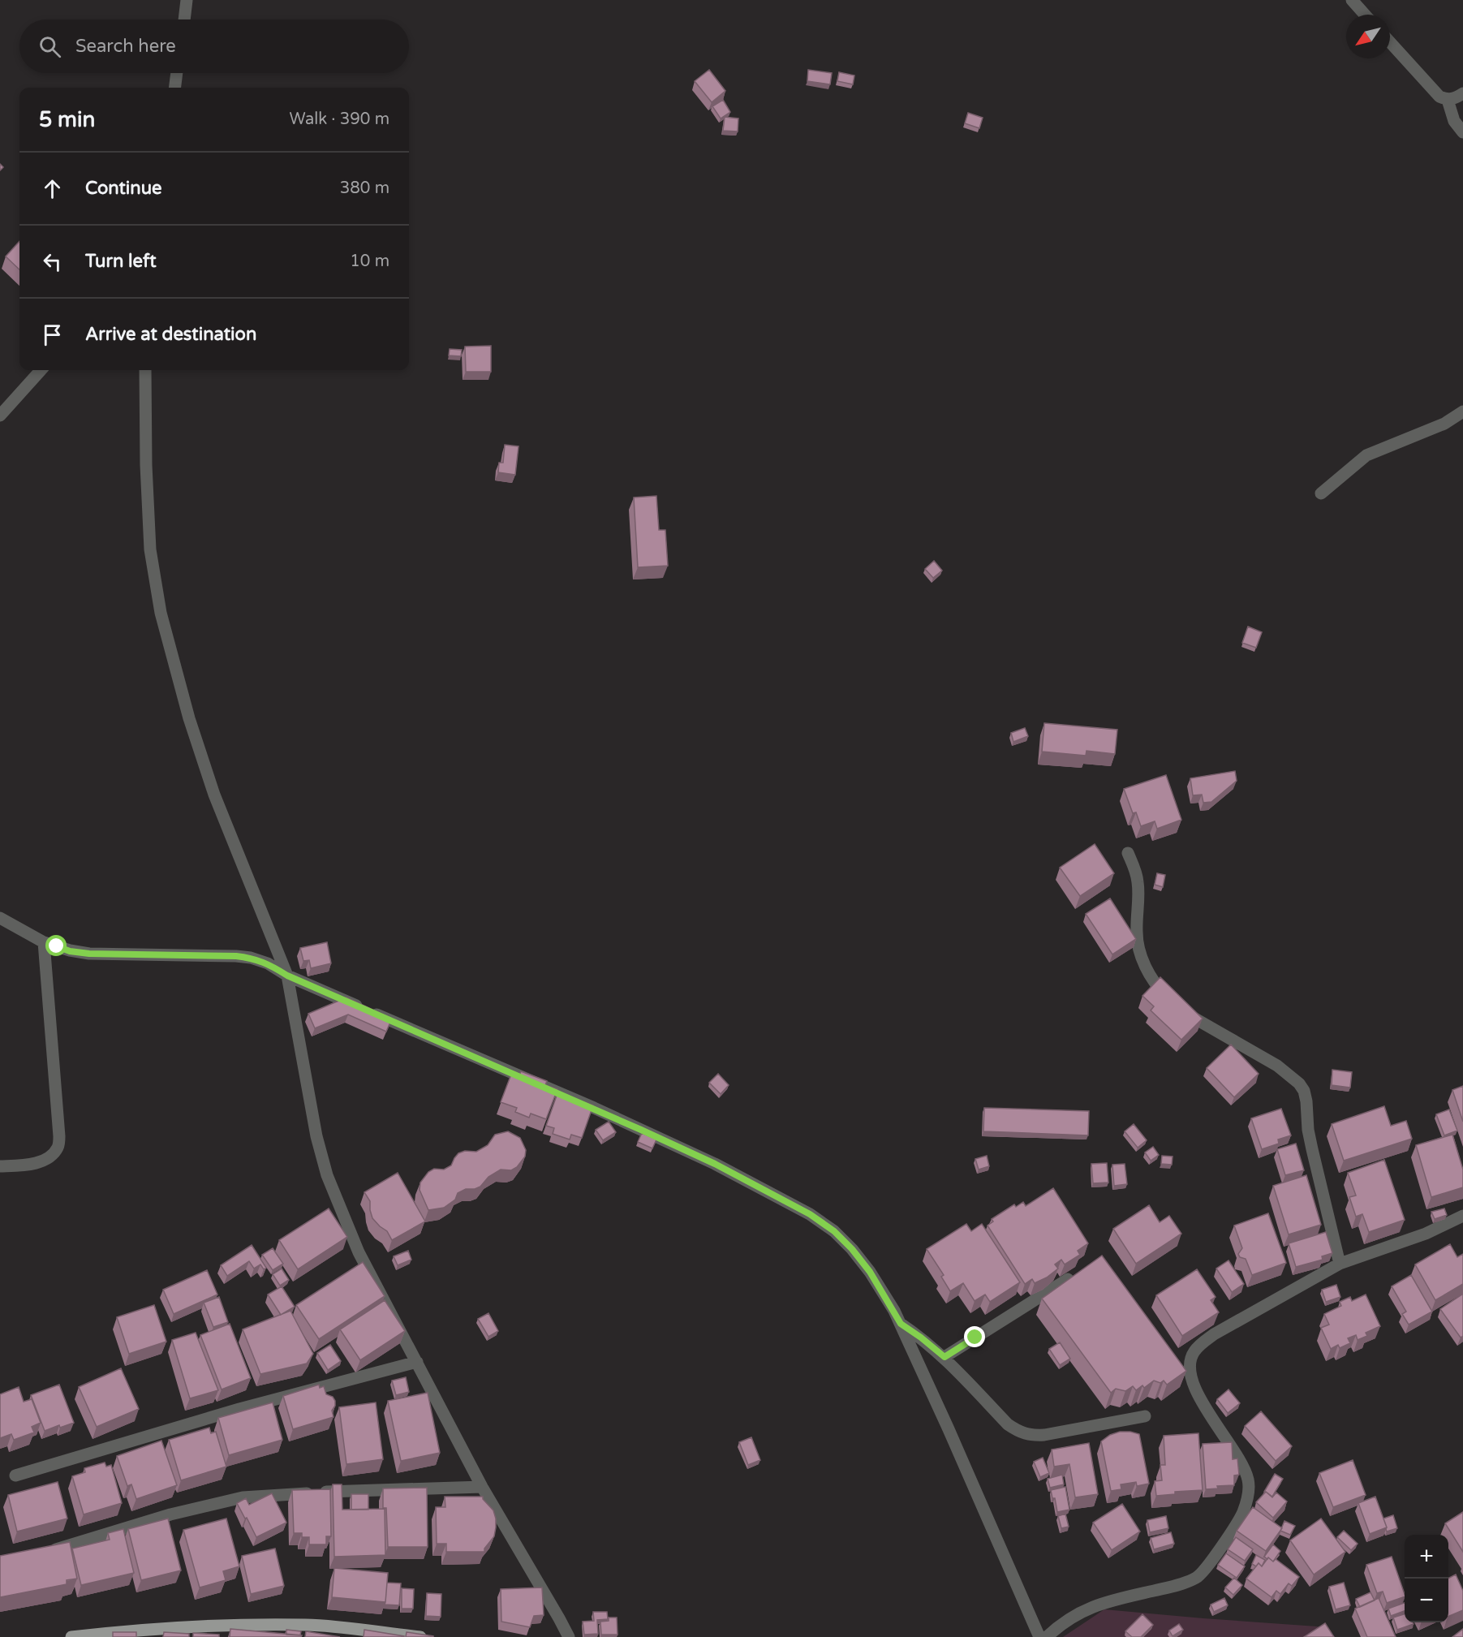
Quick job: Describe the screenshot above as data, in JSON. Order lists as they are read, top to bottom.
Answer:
{
  "north": "bottom left",
  "page": {
    "search": "Search here",
    "heading": ["5 min", "Walk · 390 m"],
    "list": [
      ["Continue", "380 m"],
      ["Turn left", "10 m"],
      "Arrive at destination"
    ],
    "map_buttons": ["+", "−"]
  }
}
